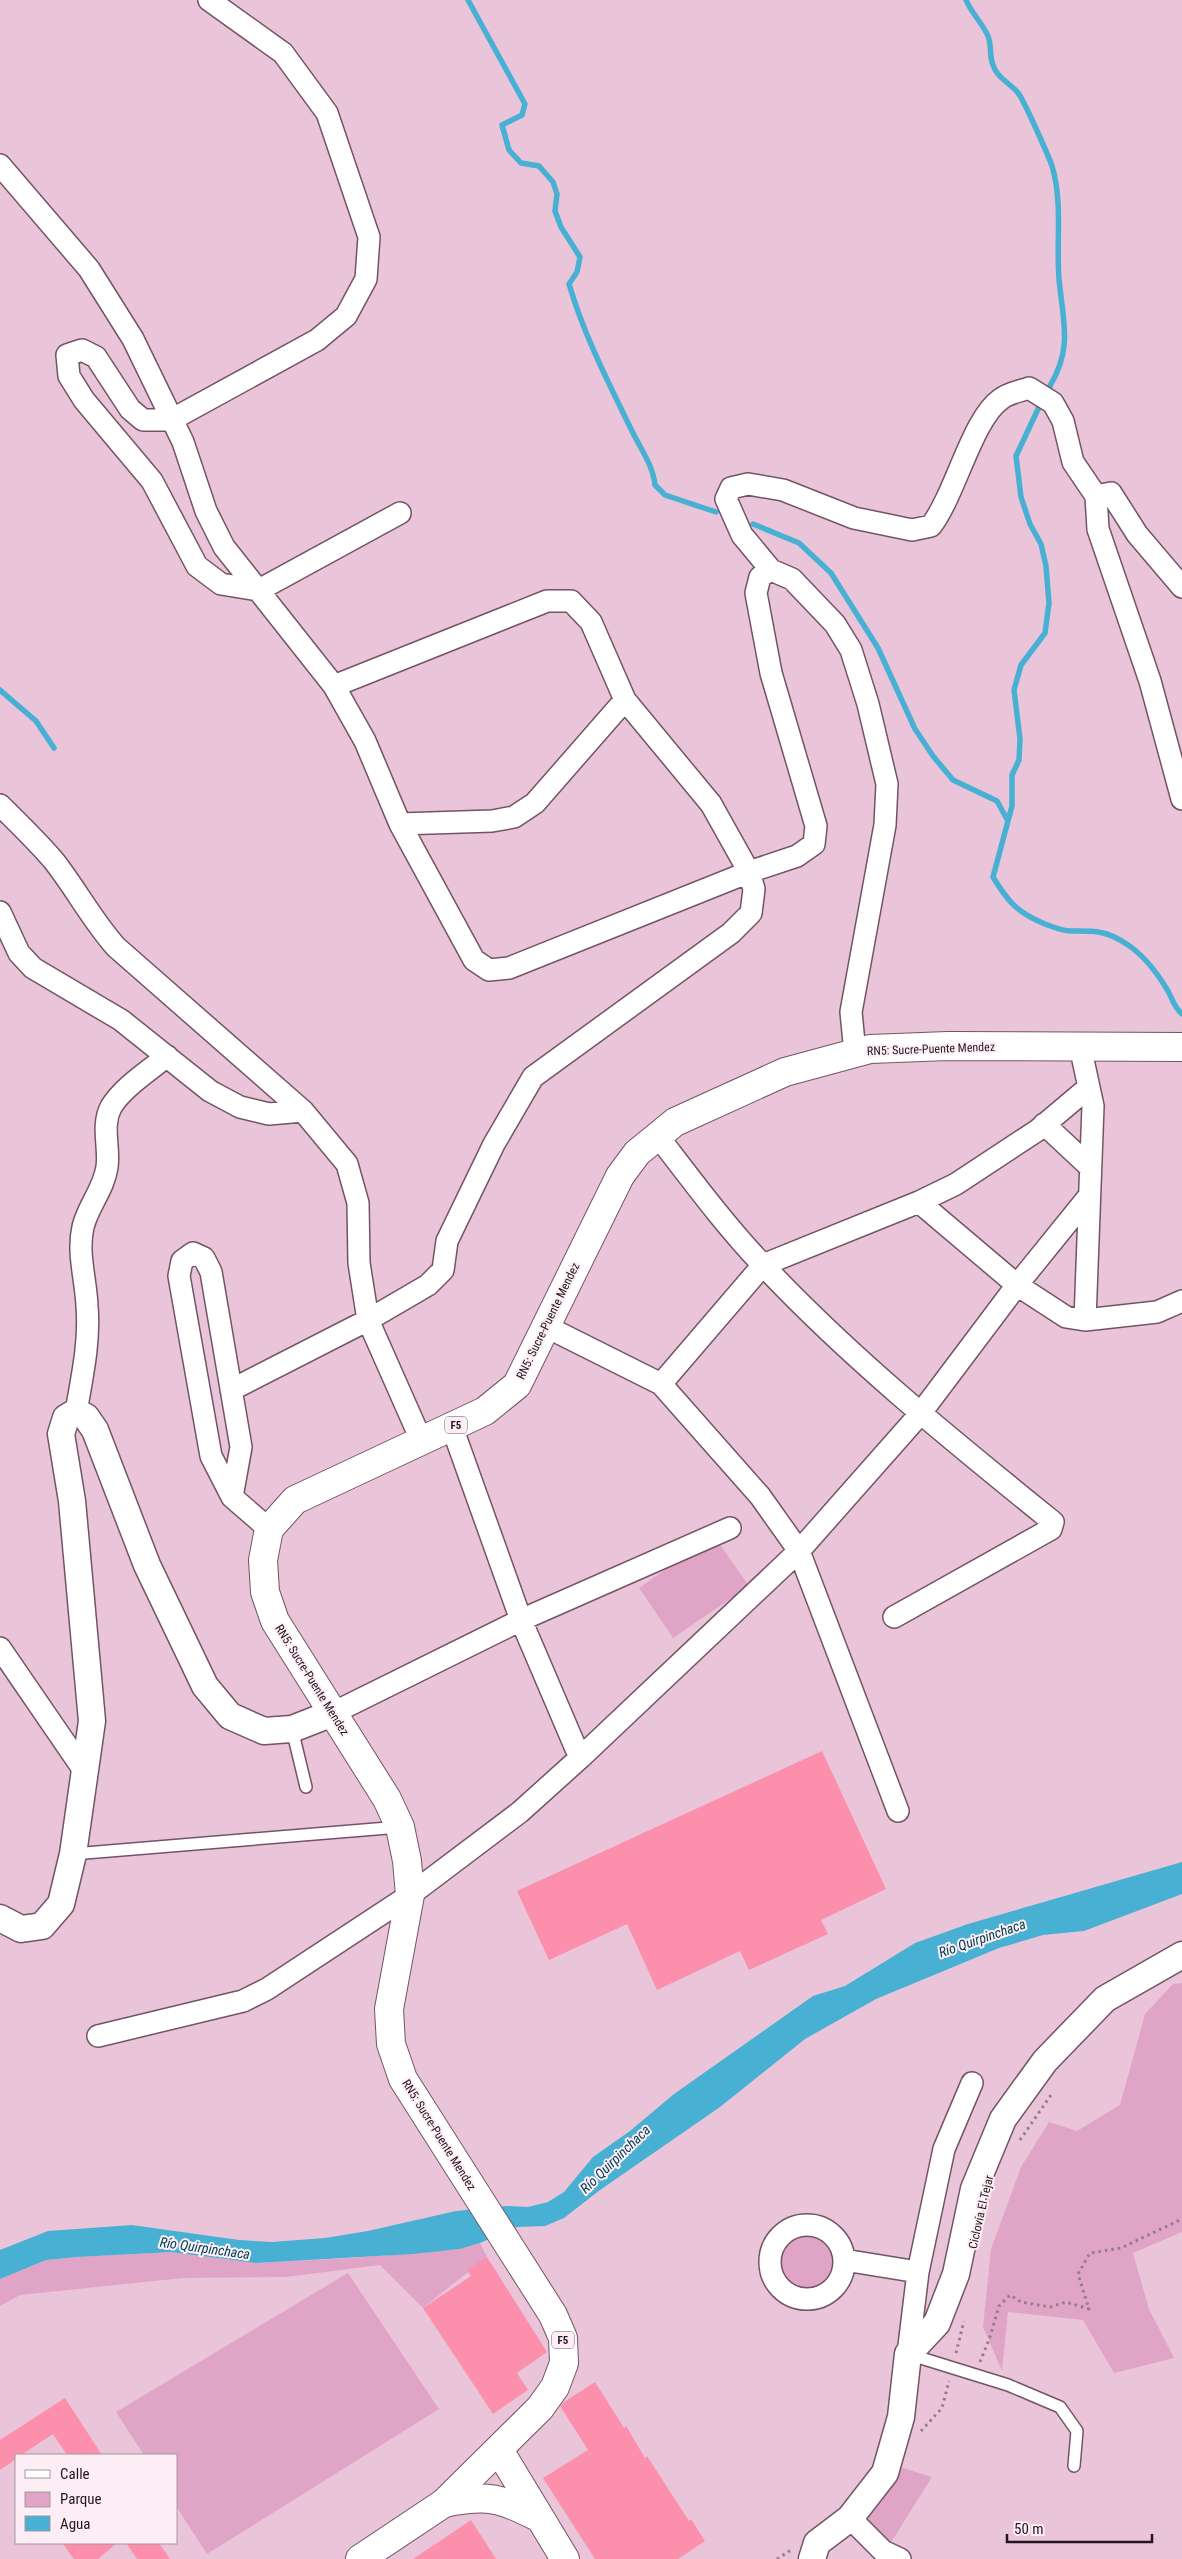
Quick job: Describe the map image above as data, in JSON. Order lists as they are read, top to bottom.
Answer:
{
  "streets": {
    "main road": ["RN5: Sucre-Puente Mendez", "F5"]
  },
  "water": ["Río Quirpinchaca"],
  "legend": ["Calle", "Parque", "Agua"],
  "scale_bar": "50 m"
}
